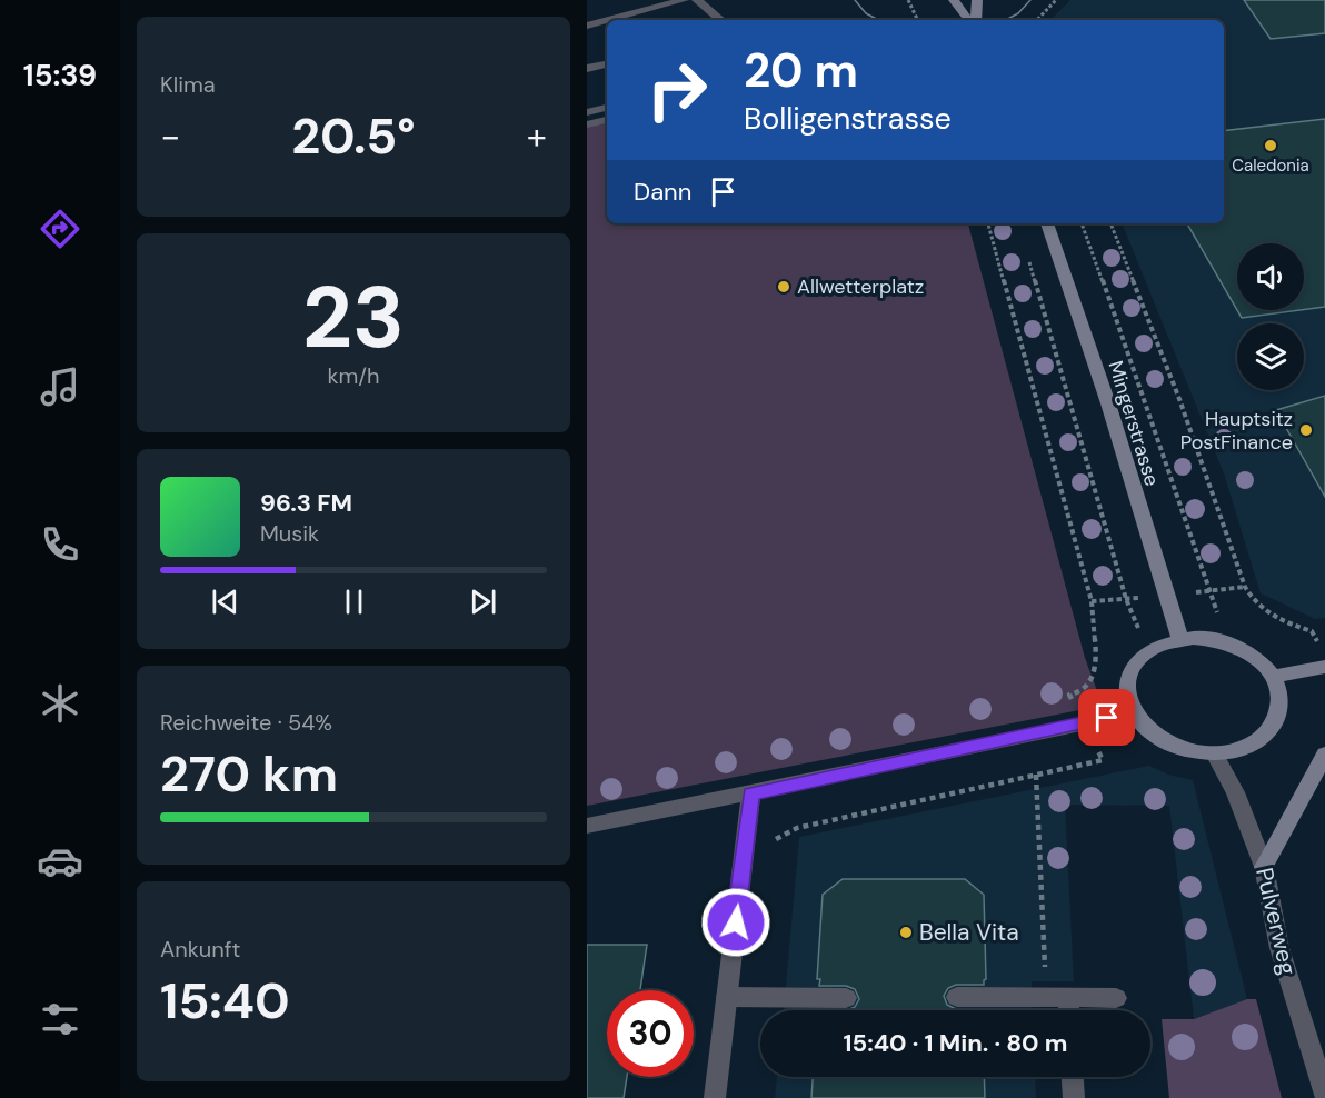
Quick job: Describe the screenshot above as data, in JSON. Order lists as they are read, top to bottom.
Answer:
{
  "streets": {
    "main road": ["Mingerstrasse"],
    "street": ["Pulverweg"]
  },
  "crossings": [
    ["Mingerstrasse", "Pulverweg"]
  ],
  "places": [
    "Caledonia",
    "Allwetterplatz",
    "Hauptsitz PostFinance",
    "Bella Vita"
  ],
  "page": {
    "tabs": "15:39",
    "tile": [
      "Klima",
      ["23", "km/h"],
      ["Reichweite · 54%", "270 km"],
      ["Ankunft", "15:40"]
    ],
    "turn": ["20 m", "Bolligenstrasse"],
    "heat": ["−", "20.5°", "+"],
    "then": "Dann",
    "song": ["96.3 FM", "Musik"],
    "limit": "30",
    "trip": "15:40 · 1 Min. · 80 m"
  }
}
